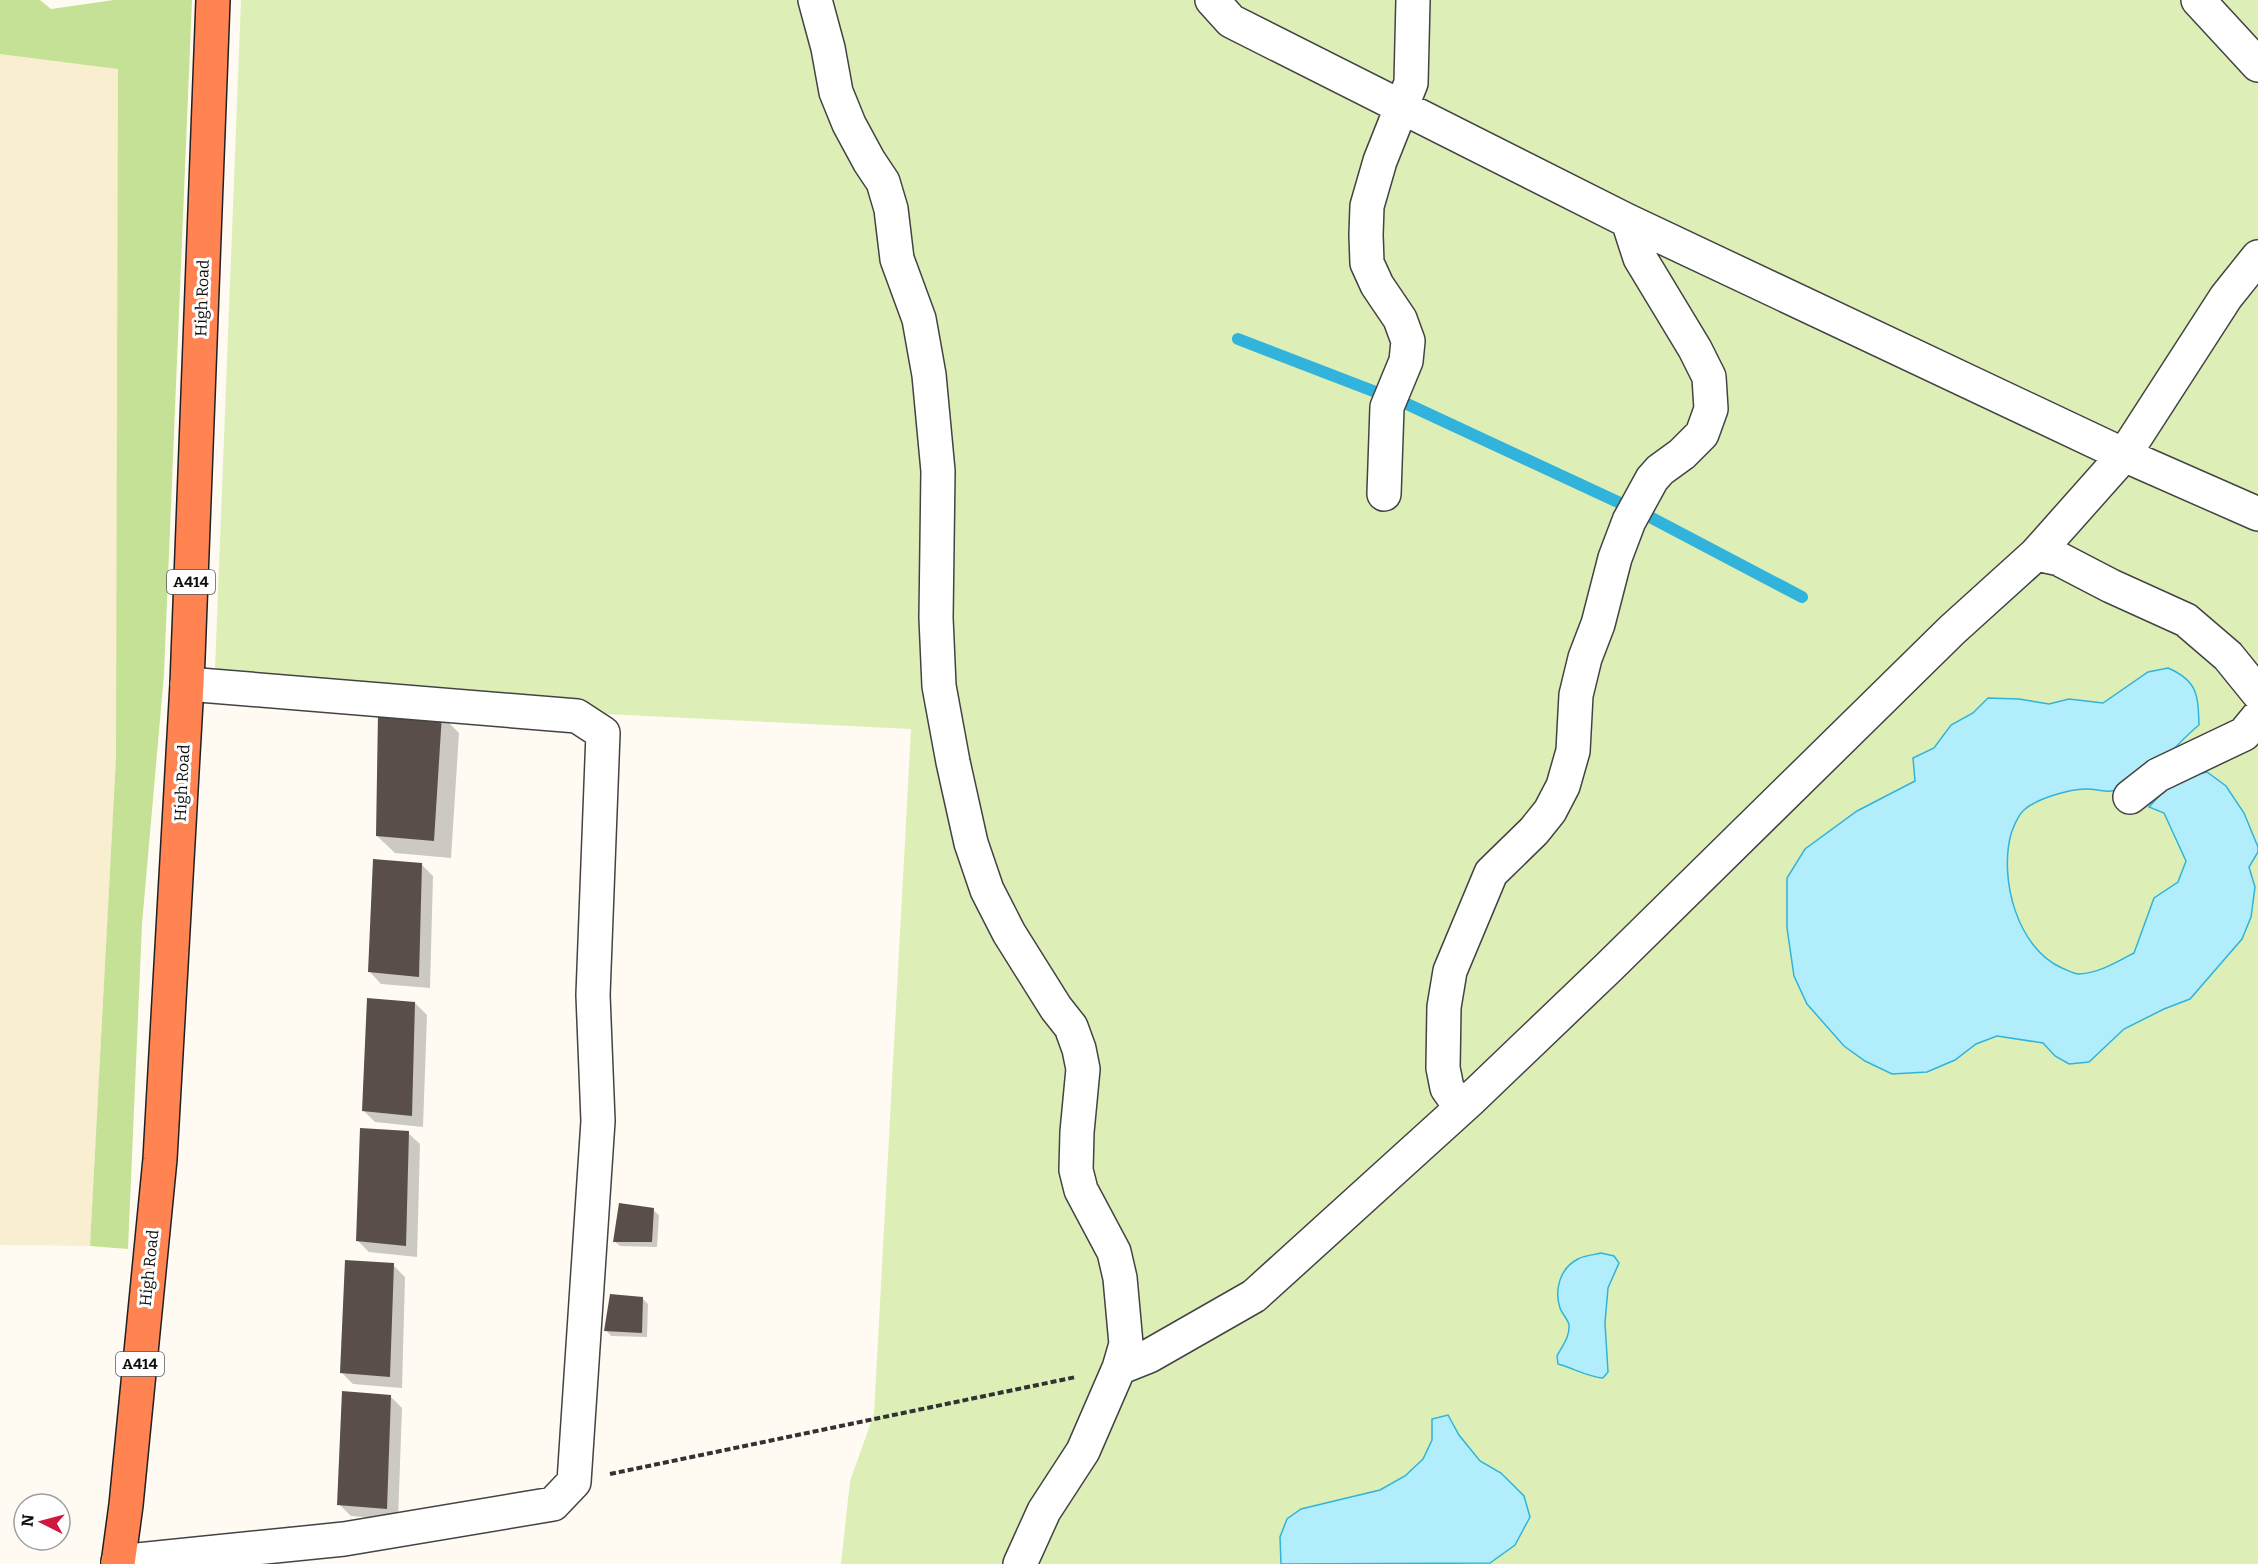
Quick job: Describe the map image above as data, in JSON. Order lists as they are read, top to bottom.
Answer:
{
  "streets": {
    "highway": ["High Road", "A414"]
  },
  "north": "left"
}
